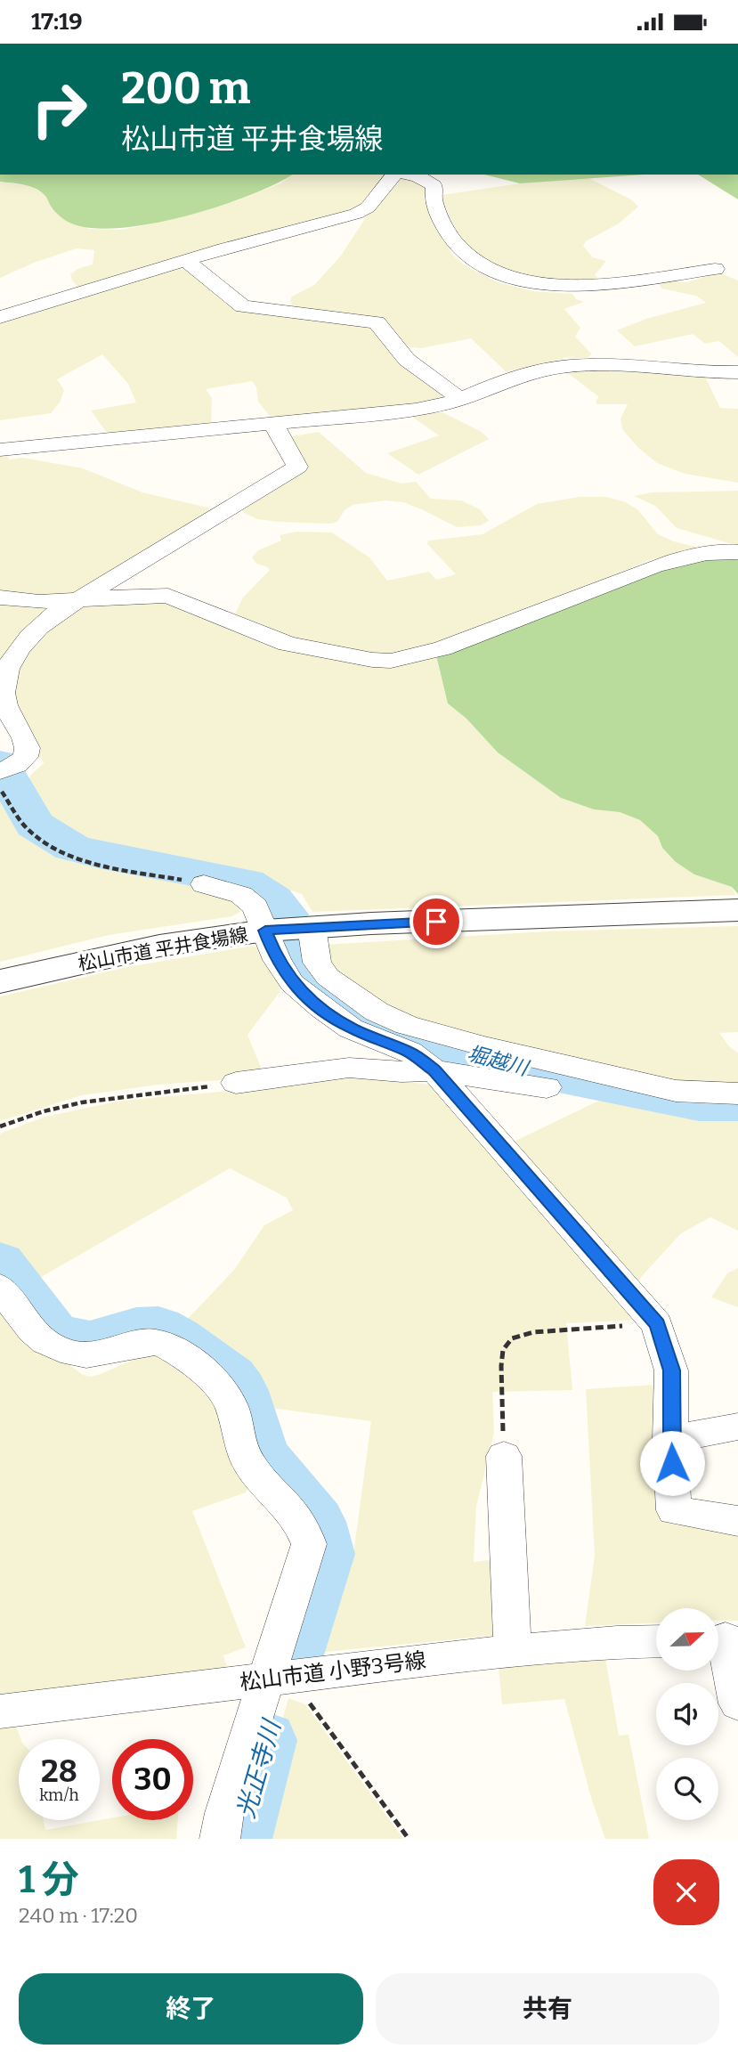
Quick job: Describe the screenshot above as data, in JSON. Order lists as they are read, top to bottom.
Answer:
{
  "streets": {
    "street": ["松山市道 平井食場線", "松山市道 小野3号線"]
  },
  "water": ["堀越川", "光正寺川"],
  "north": "right",
  "page": {
    "status": "17:19",
    "turn": ["200 m", "松山市道 平井食場線"],
    "speed": "28 km/h",
    "limit": "30",
    "heading": ["1 分", "240 m · 17:20"],
    "buttons": ["終了", "共有"]
  }
}
